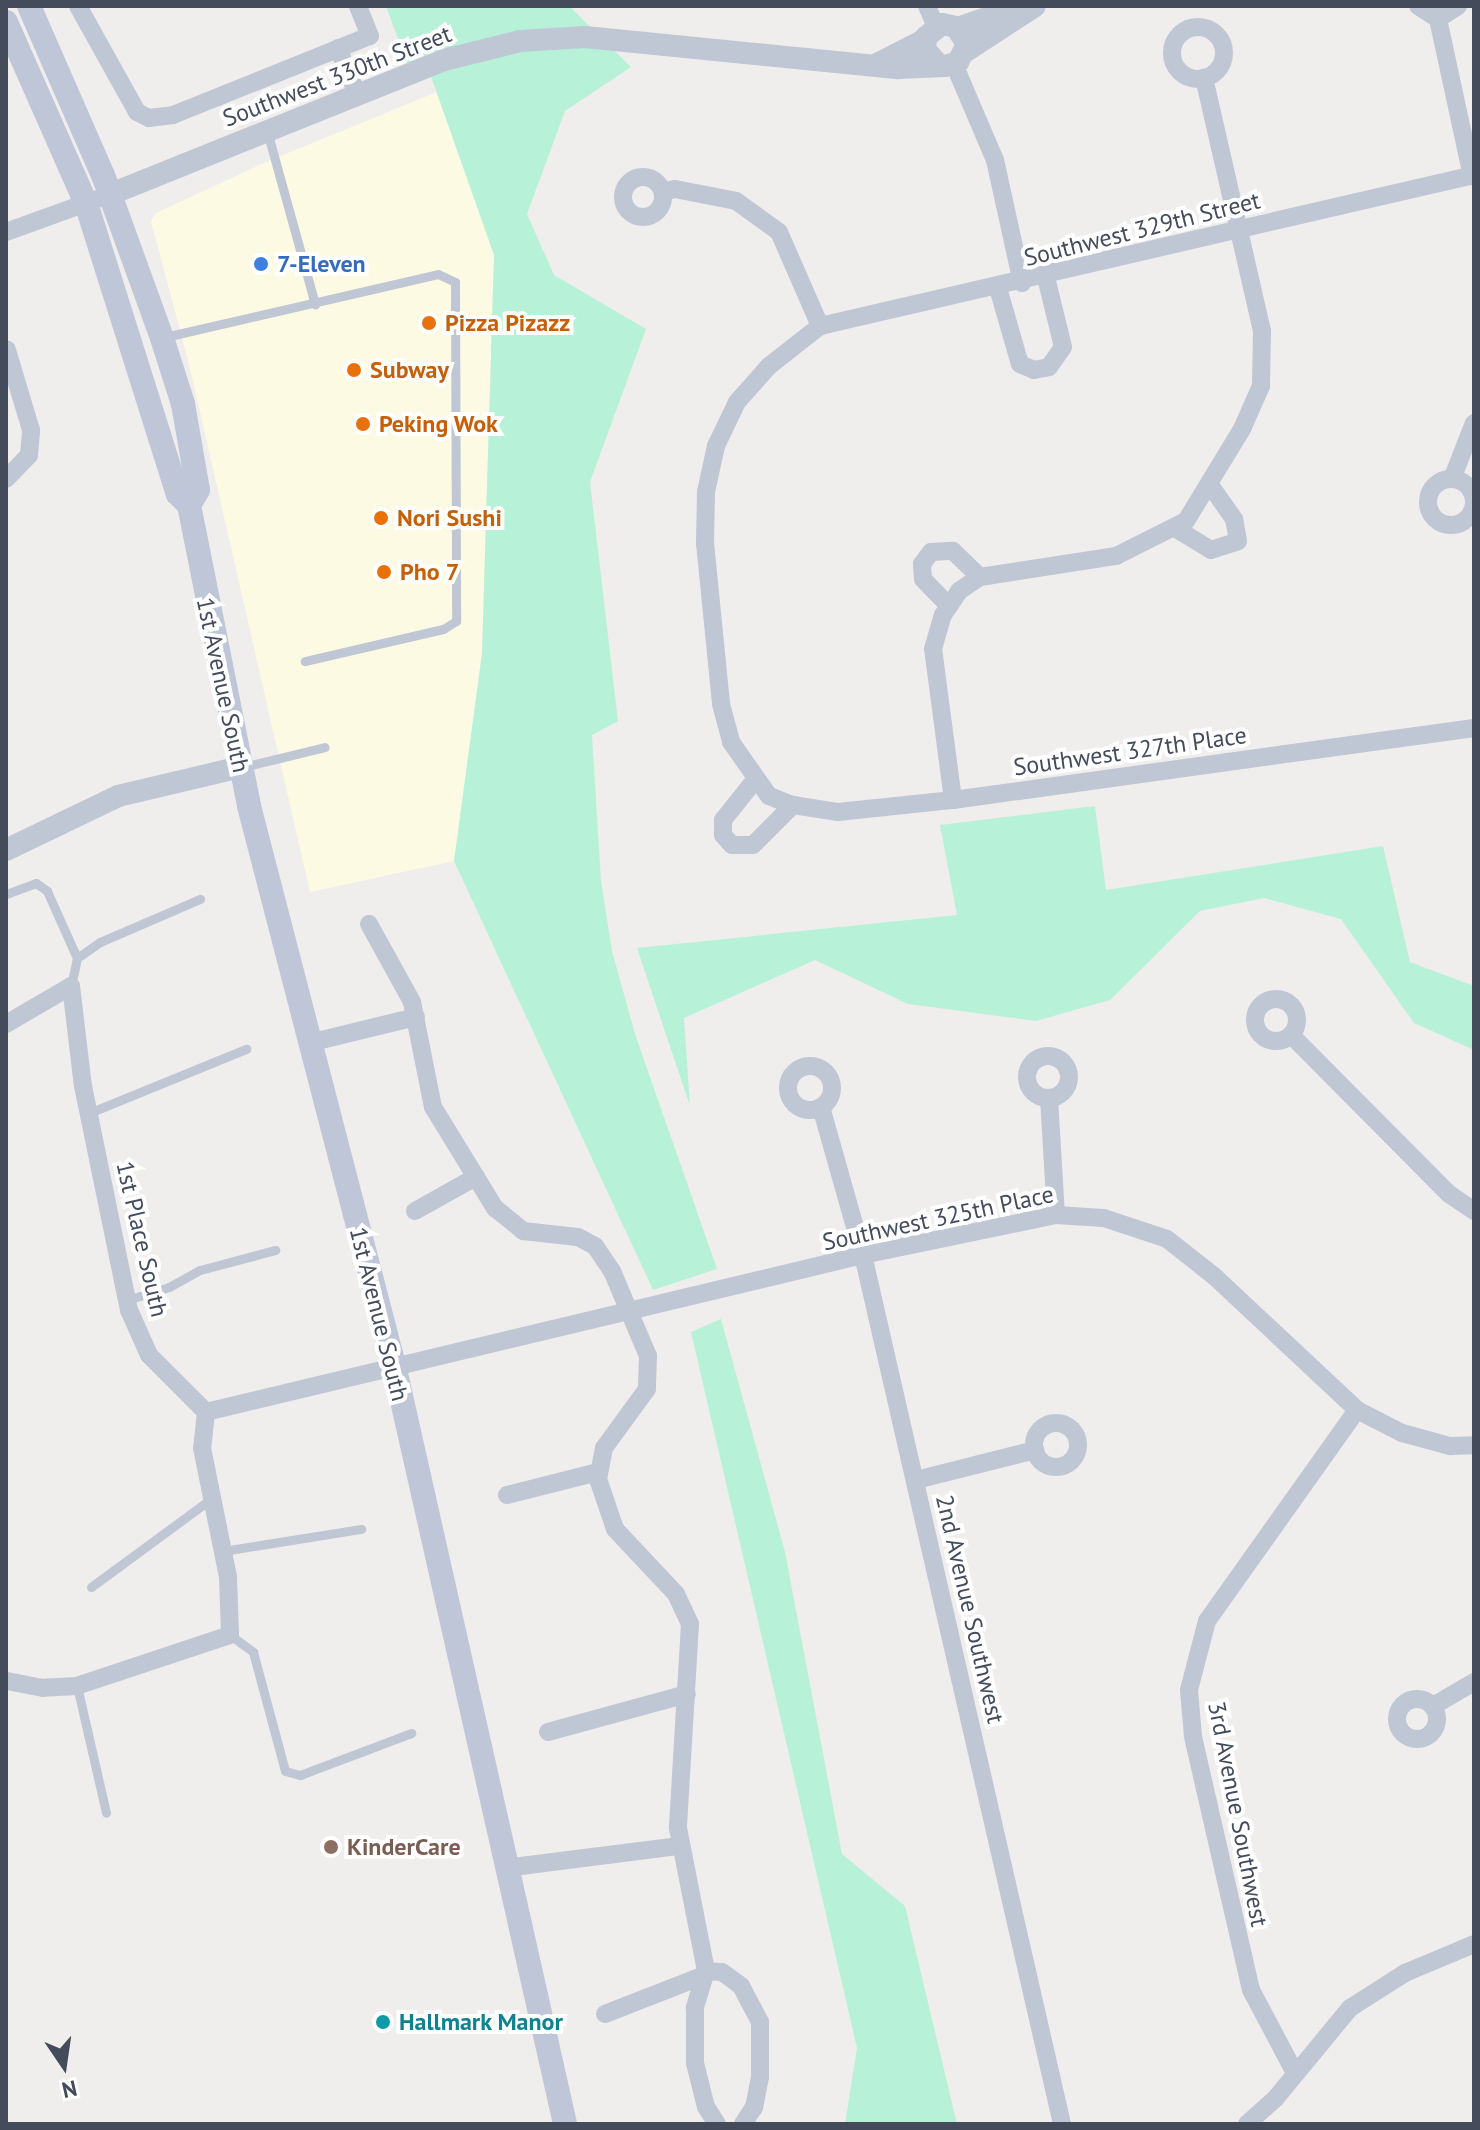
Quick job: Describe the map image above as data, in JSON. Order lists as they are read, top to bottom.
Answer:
{
  "streets": {
    "main road": ["1st Avenue South"],
    "street": [
      "Southwest 330th Street",
      "Southwest 329th Street",
      "Southwest 327th Place",
      "Southwest 325th Place",
      "1st Place South",
      "2nd Avenue Southwest",
      "3rd Avenue Southwest"
    ]
  },
  "crossings": [
    ["Southwest 330th Street", "1st Avenue South"],
    ["1st Avenue South", "Southwest 325th Place"],
    ["Southwest 325th Place", "1st Place South"],
    ["Southwest 325th Place", "2nd Avenue Southwest"],
    ["Southwest 325th Place", "3rd Avenue Southwest"]
  ],
  "places": [
    "7-Eleven",
    "Pizza Pizazz",
    "Subway",
    "Peking Wok",
    "Nori Sushi",
    "Pho 7",
    "KinderCare",
    "Hallmark Manor"
  ],
  "north": "bottom"
}
